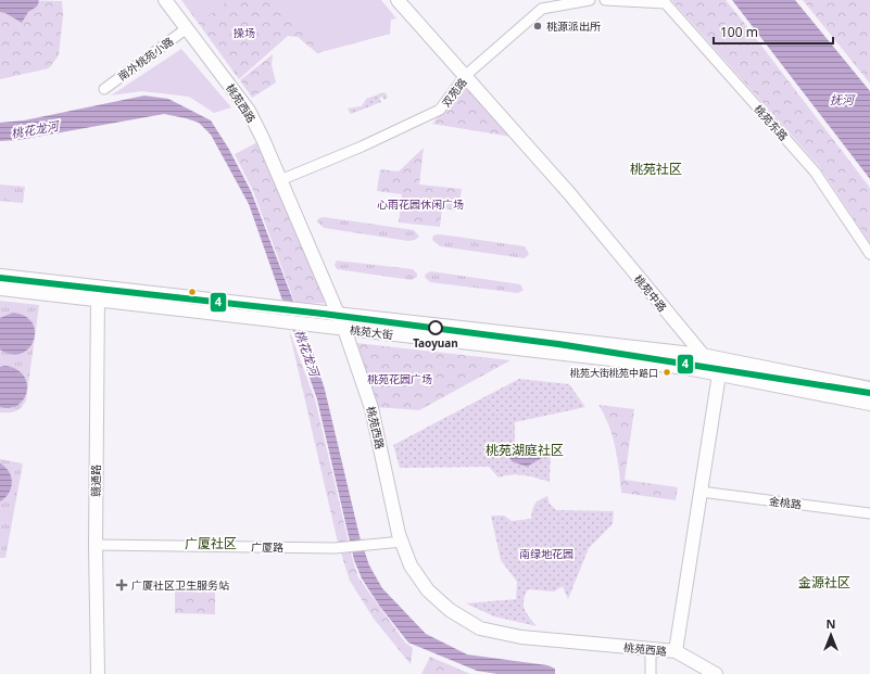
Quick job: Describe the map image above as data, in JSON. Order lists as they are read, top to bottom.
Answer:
{
  "streets": {
    "street": [
      "南外桃苑小路",
      "双苑路",
      "桃苑西路",
      "桃苑东路",
      "桃苑中路",
      "桃苑大街",
      "赣通路",
      "金桃路",
      "广厦路"
    ]
  },
  "crossings": [
    ["南外桃苑小路", "桃苑西路"],
    ["双苑路", "桃苑西路"],
    ["双苑路", "桃苑中路"],
    ["桃苑西路", "桃苑大街"],
    ["桃苑西路", "广厦路"],
    ["桃苑中路", "桃苑大街"],
    ["桃苑大街", "赣通路"],
    ["赣通路", "广厦路"]
  ],
  "districts": [
    "桃苑社区",
    "桃苑湖庭社区",
    "广厦社区",
    "金源社区"
  ],
  "water": ["抚河", "桃花龙河"],
  "parks": [
    "操场",
    "心雨花园休闲广场",
    "桃苑花园广场",
    "南绿地花园"
  ],
  "places": {
    "other": ["桃源派出所", "Taoyuan", "桃苑大街桃苑中路口"],
    "health": ["广厦社区卫生服务站"]
  },
  "lines": ["transit line 4"],
  "scale_bar": "100 m",
  "north": "top"
}
